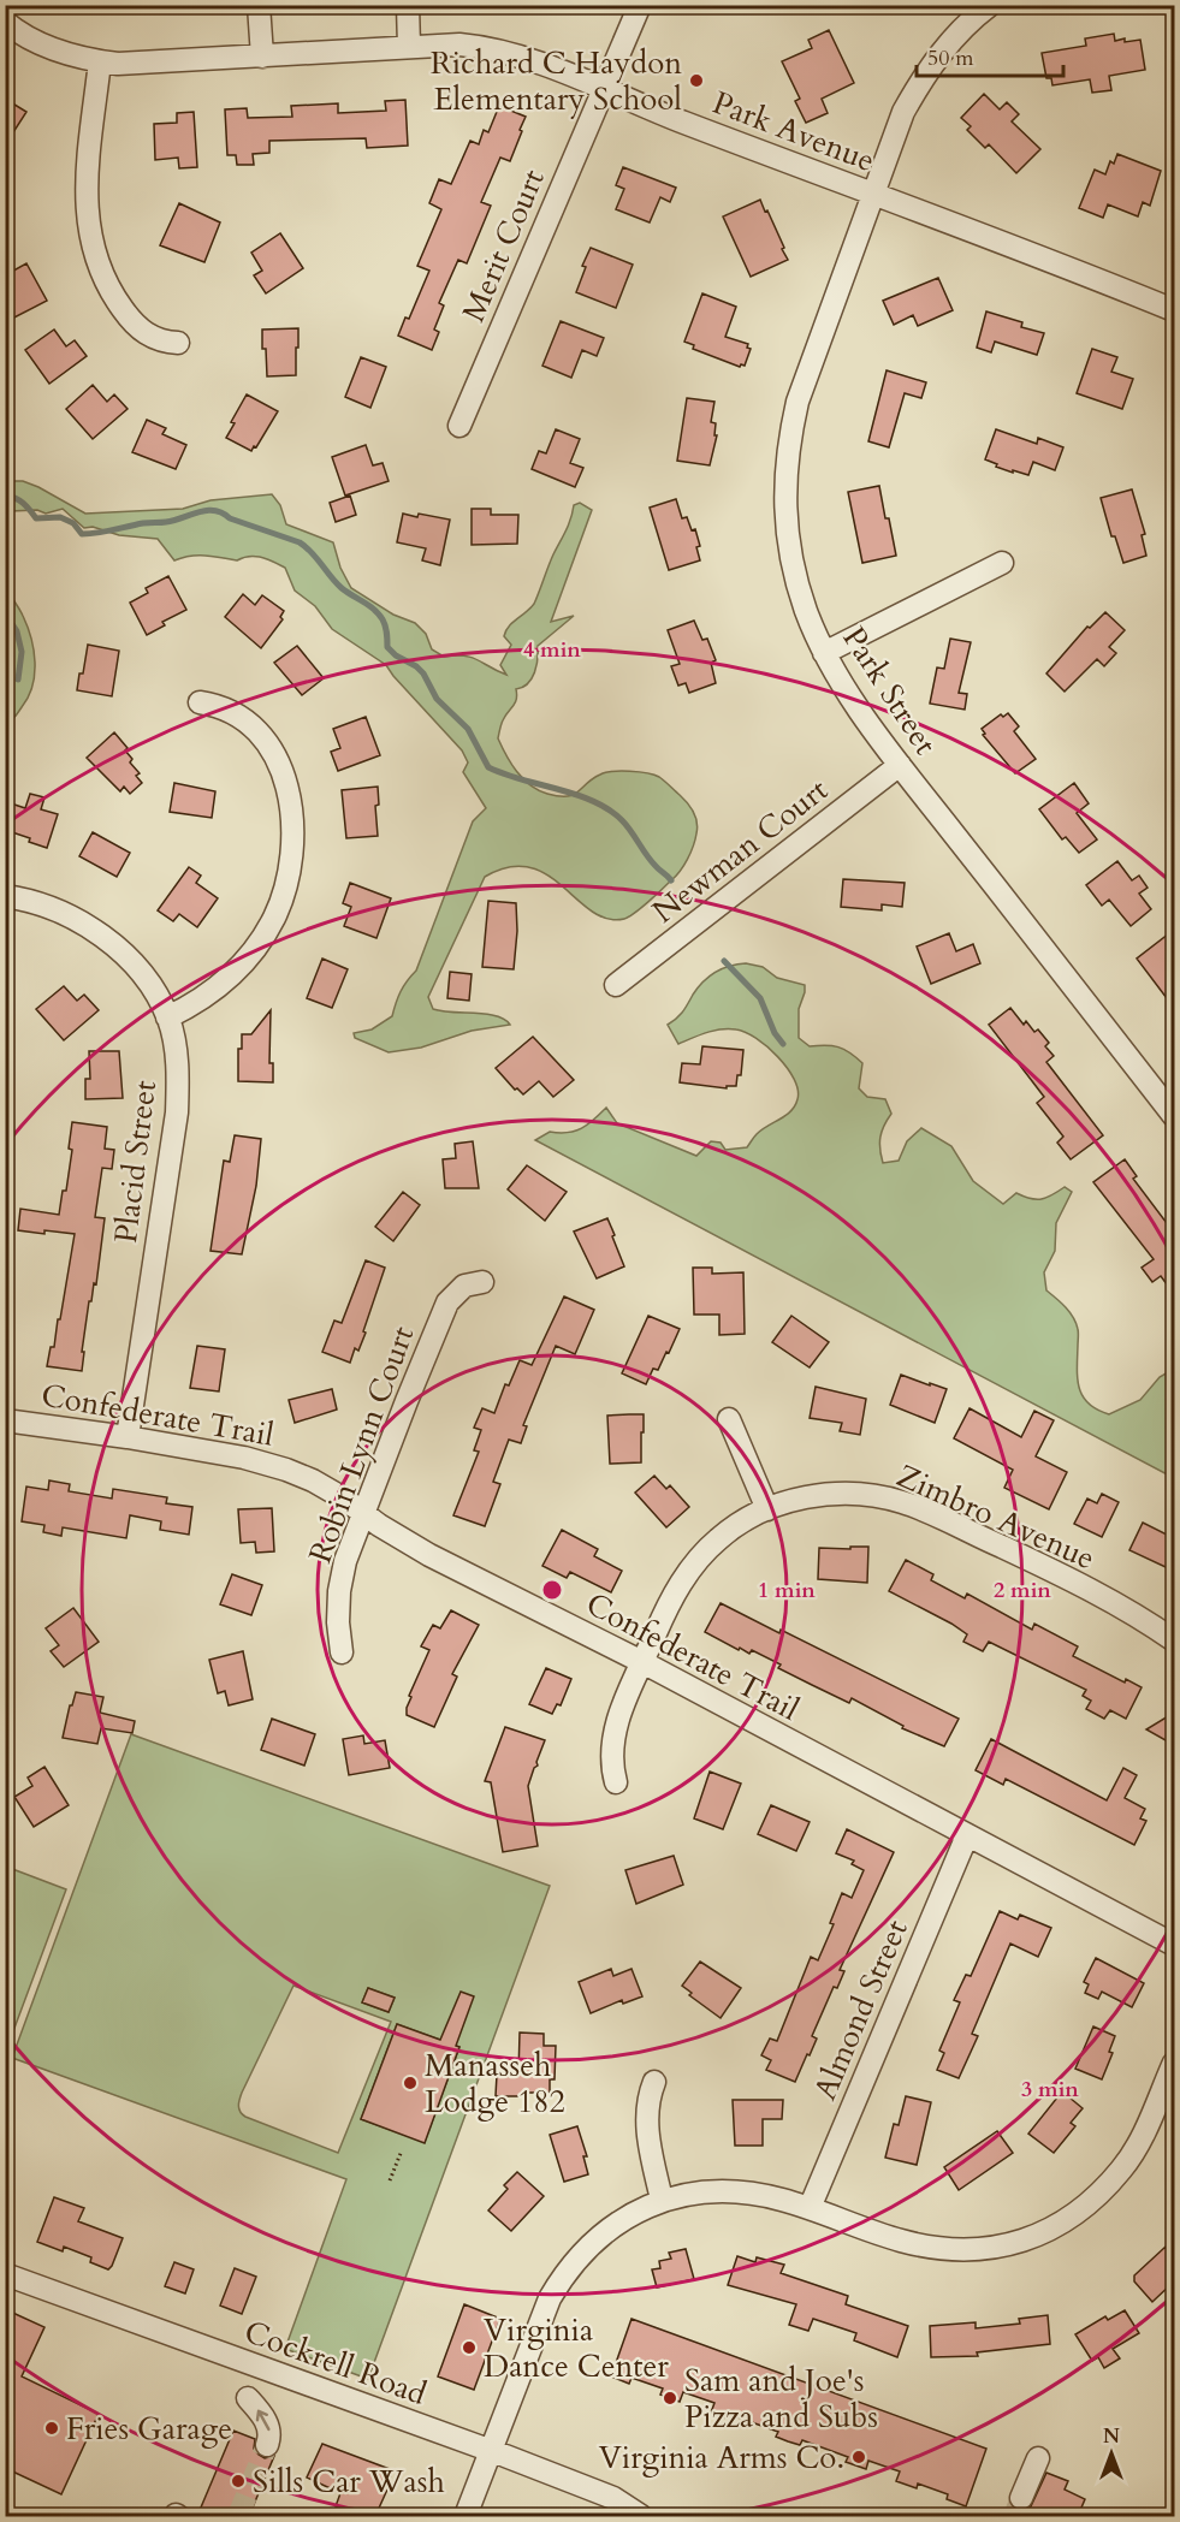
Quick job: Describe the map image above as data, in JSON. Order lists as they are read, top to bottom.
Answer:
{
  "streets": {
    "street": [
      "Park Avenue",
      "Merit Court",
      "Park Street",
      "Newman Court",
      "Placid Street",
      "Confederate Trail",
      "Robin Lynn Court",
      "Zimbro Avenue",
      "Almond Street",
      "Cockrell Road"
    ]
  },
  "crossings": [
    ["Park Avenue", "Merit Court"],
    ["Park Avenue", "Park Street"],
    ["Park Street", "Newman Court"],
    ["Placid Street", "Confederate Trail"],
    ["Confederate Trail", "Robin Lynn Court"],
    ["Confederate Trail", "Zimbro Avenue"],
    ["Confederate Trail", "Almond Street"]
  ],
  "places": [
    "Richard C Haydon Elementary School",
    "Manasseh Lodge 182",
    "Virginia Dance Center",
    "Sam and Joe's Pizza and Subs",
    "Fries Garage",
    "Virginia Arms Co.",
    "Sills Car Wash"
  ],
  "scale_bar": "50 m",
  "north": "top",
  "rings": [
    "4 min",
    "1 min",
    "2 min",
    "3 min"
  ]
}
